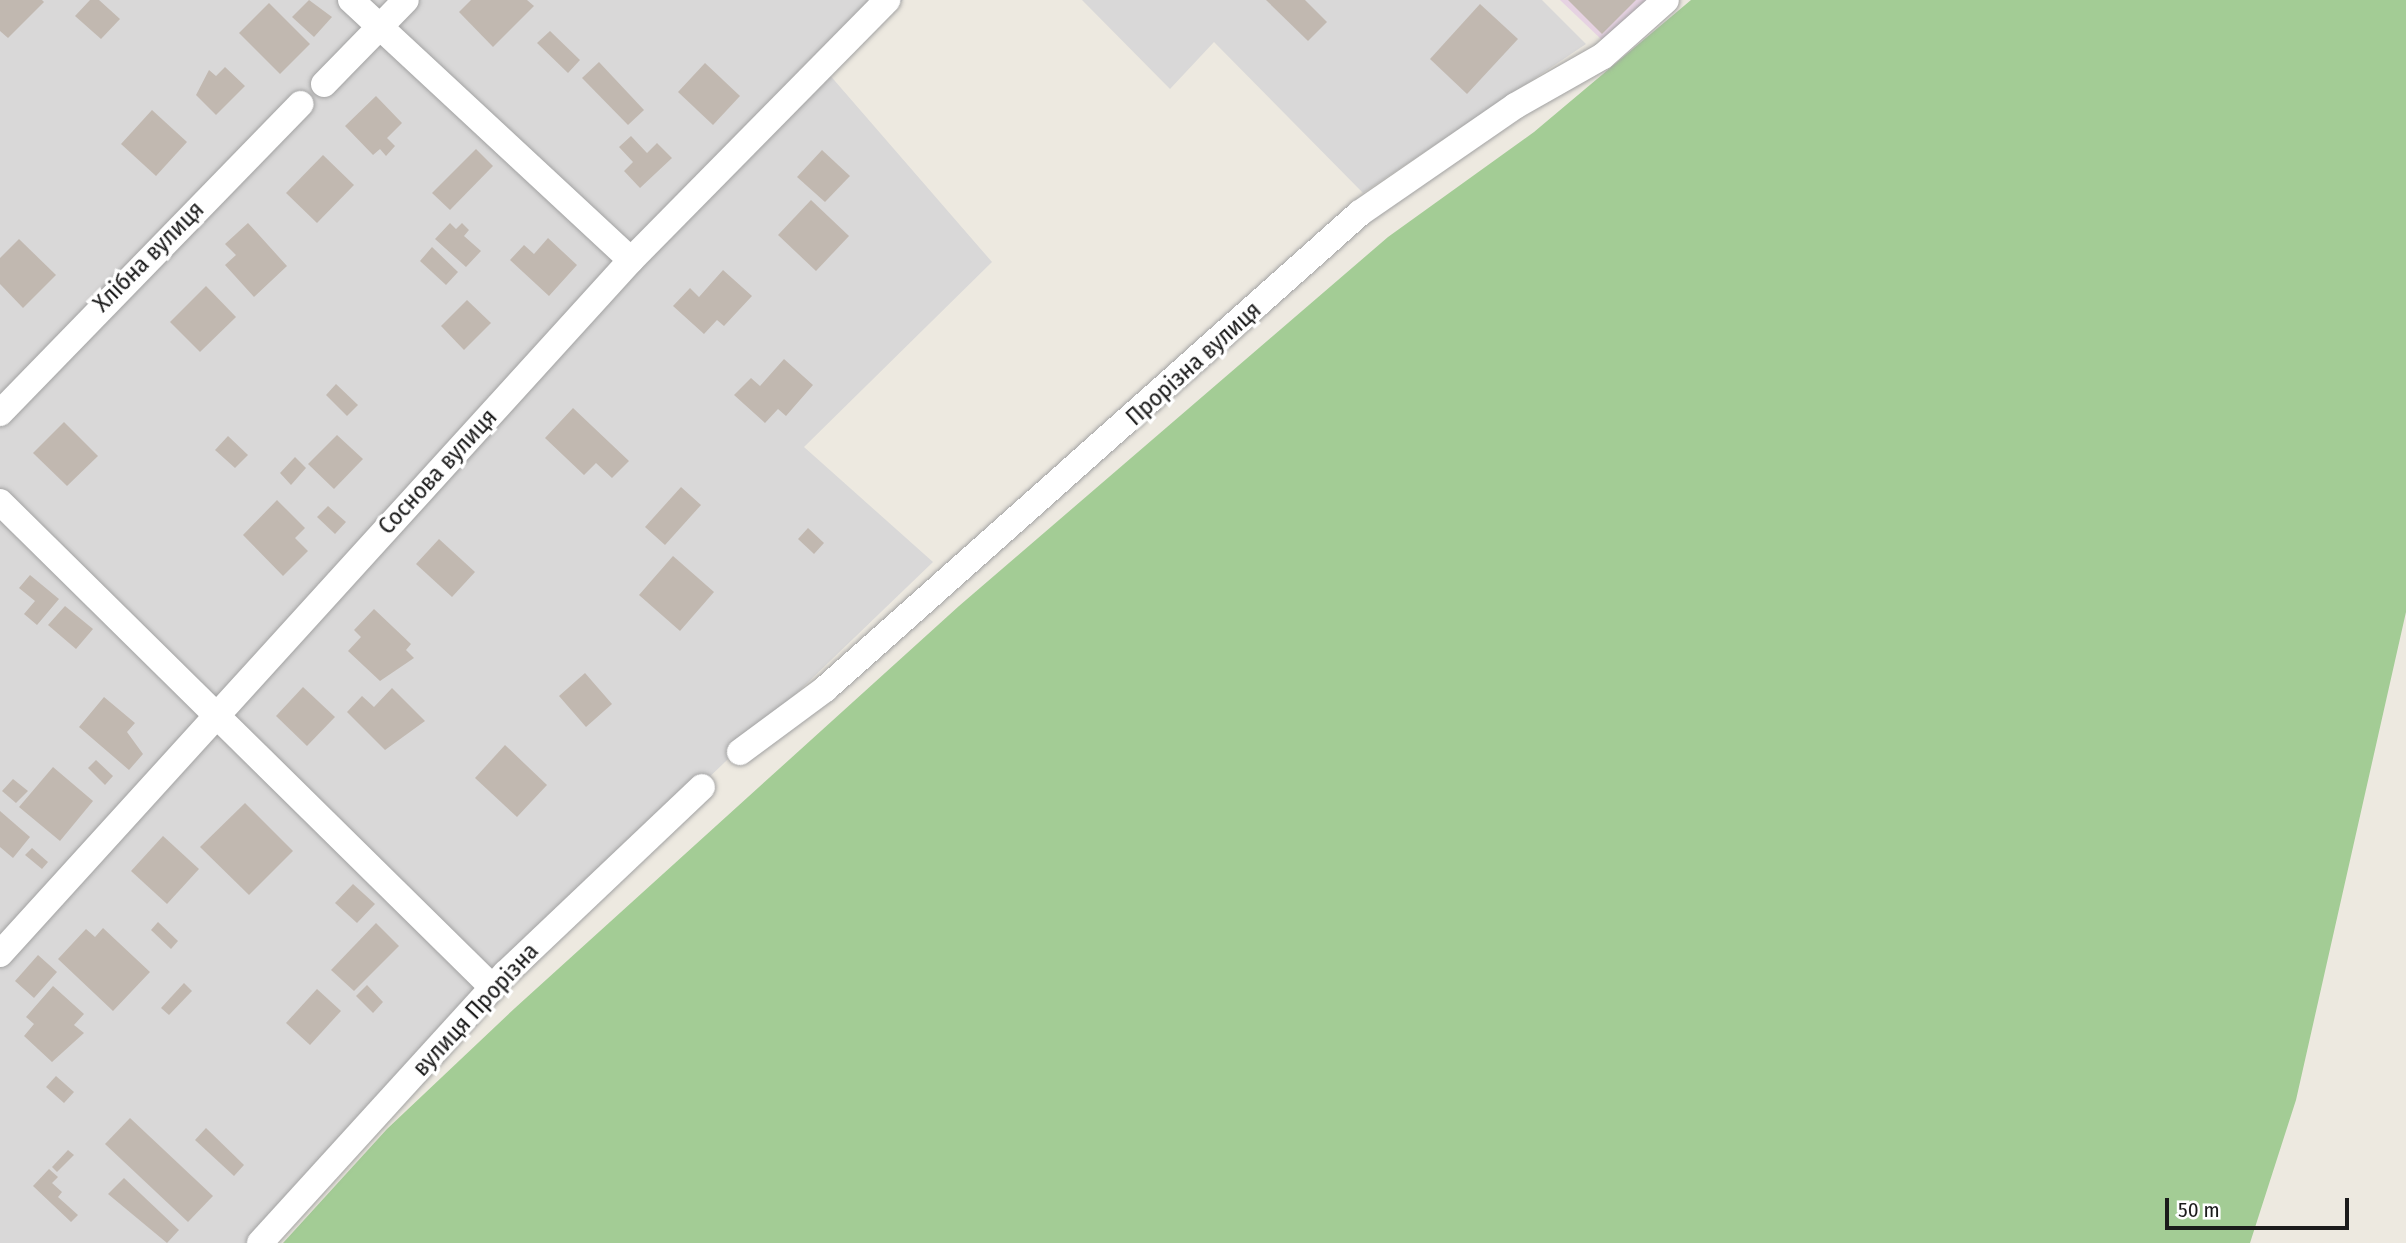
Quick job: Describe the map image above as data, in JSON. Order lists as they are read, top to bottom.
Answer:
{
  "streets": {
    "street": [
      "Хлібна вулиця",
      "Прорізна вулиця",
      "Соснова вулиця",
      "вулиця Прорізна"
    ]
  },
  "scale_bar": "50 m"
}
